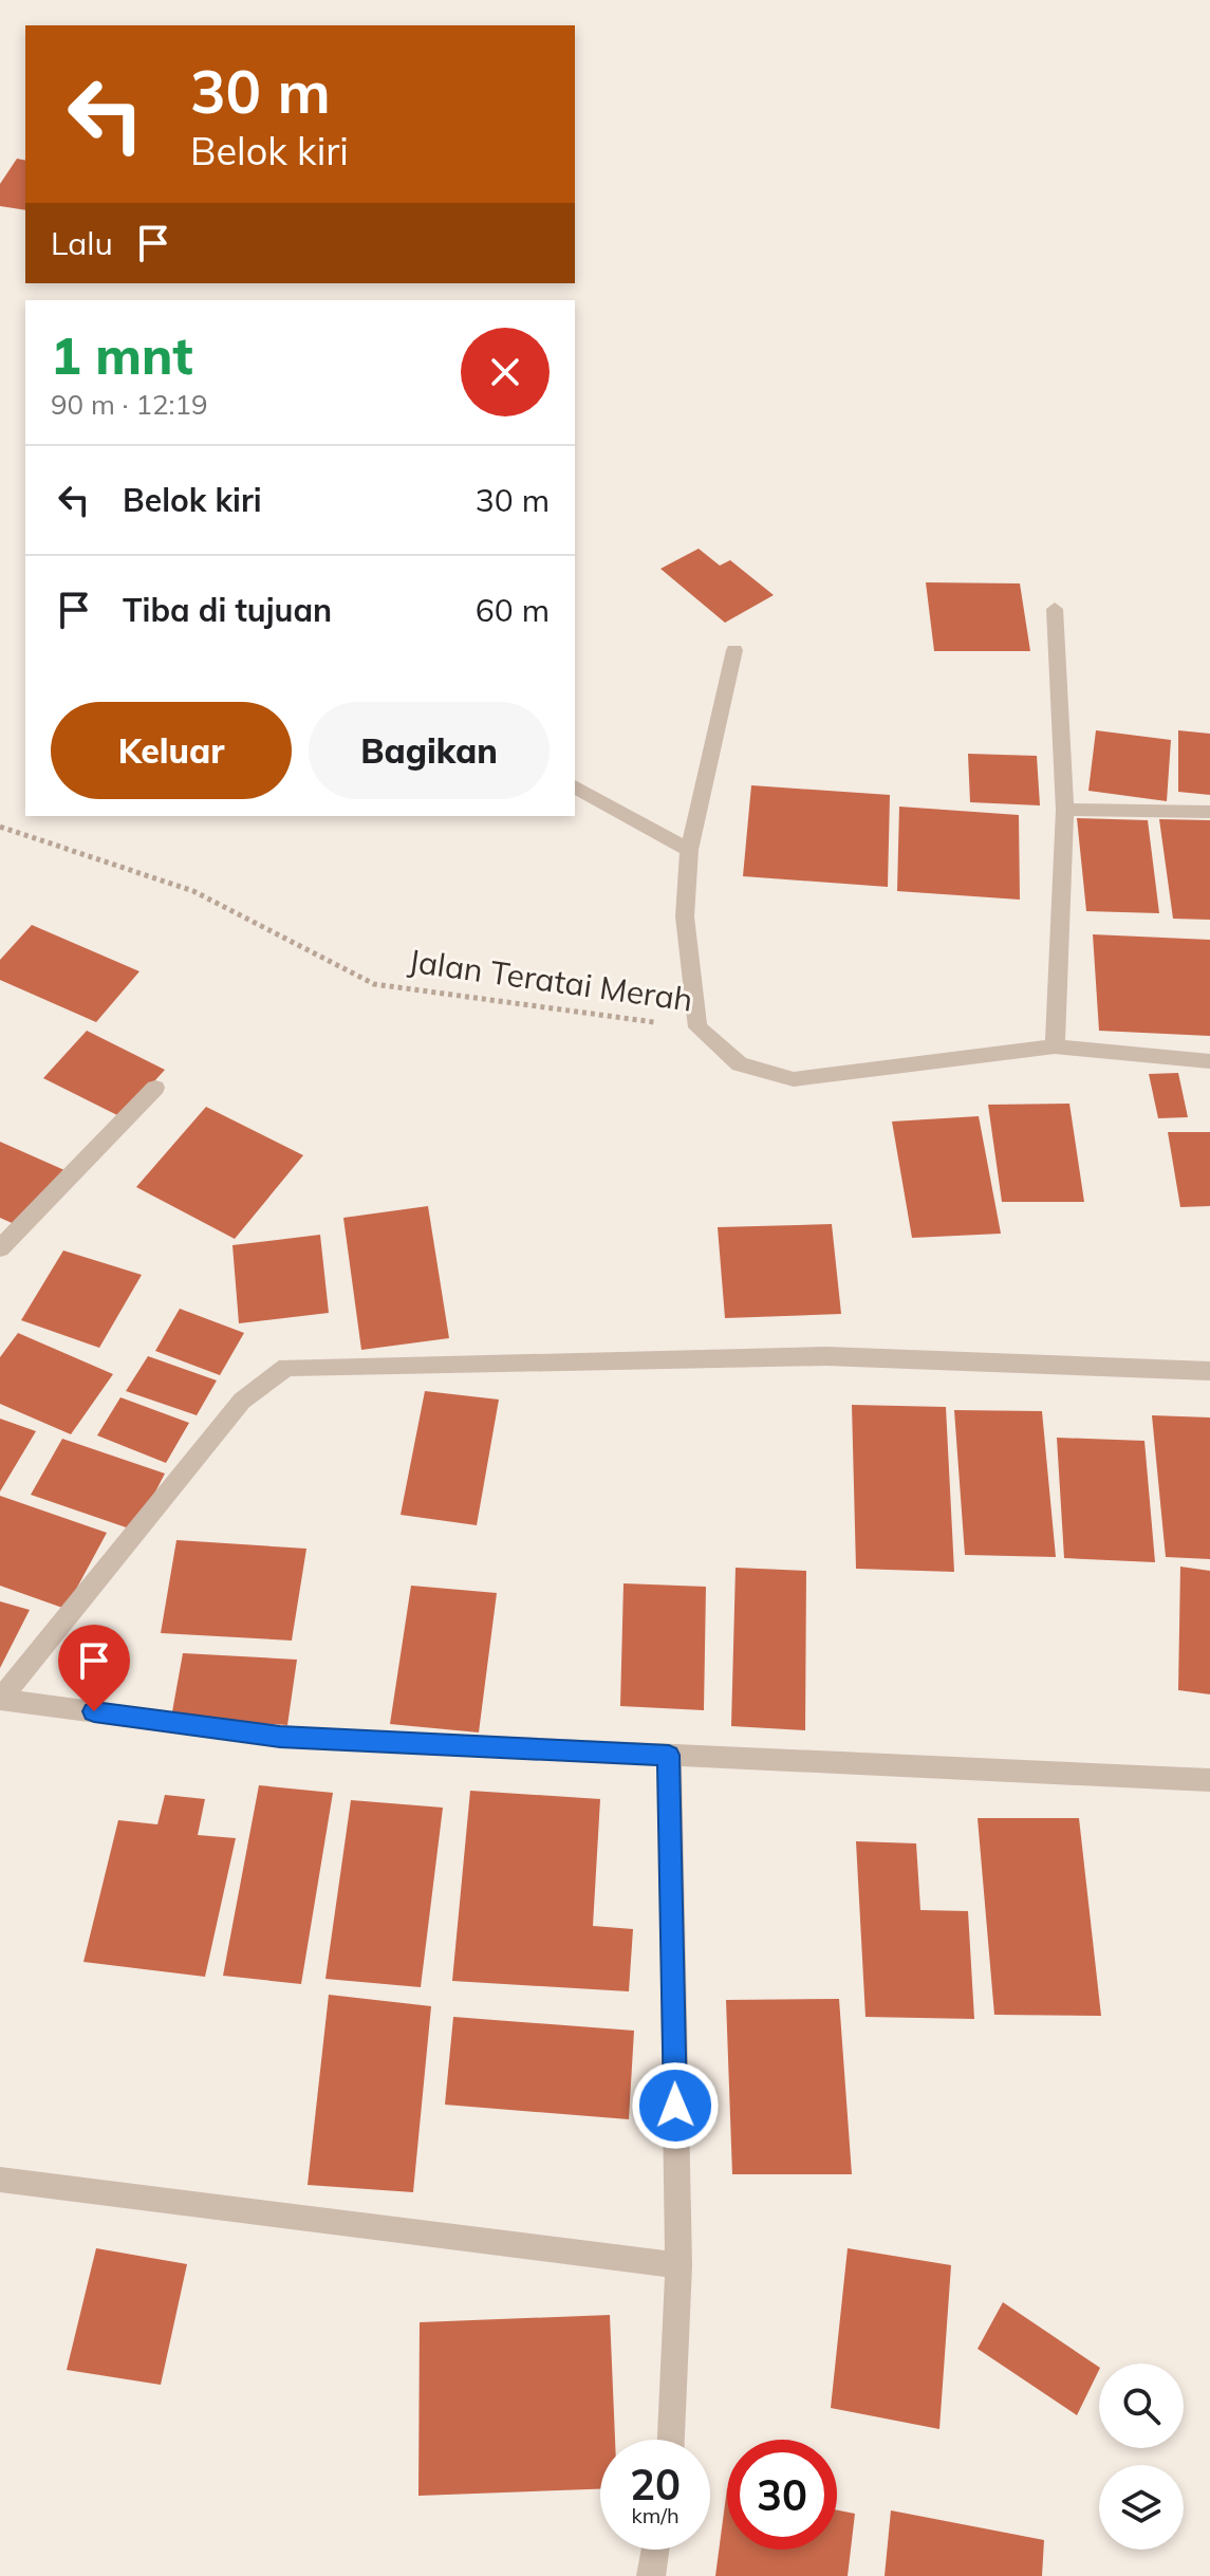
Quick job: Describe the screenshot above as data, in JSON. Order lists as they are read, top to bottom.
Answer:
{
  "streets": {
    "street": ["Jalan Teratai Merah"]
  },
  "page": {
    "turn": ["30 m", "Belok kiri"],
    "then": "Lalu",
    "heading": ["1 mnt", "90 m · 12:19"],
    "list": [
      {
        "name": "Belok kiri",
        "value": "30 m"
      },
      {
        "name": "Tiba di tujuan",
        "value": "60 m"
      }
    ],
    "buttons": ["Keluar", "Bagikan"],
    "speed": "20 km/h",
    "limit": "30"
  }
}
